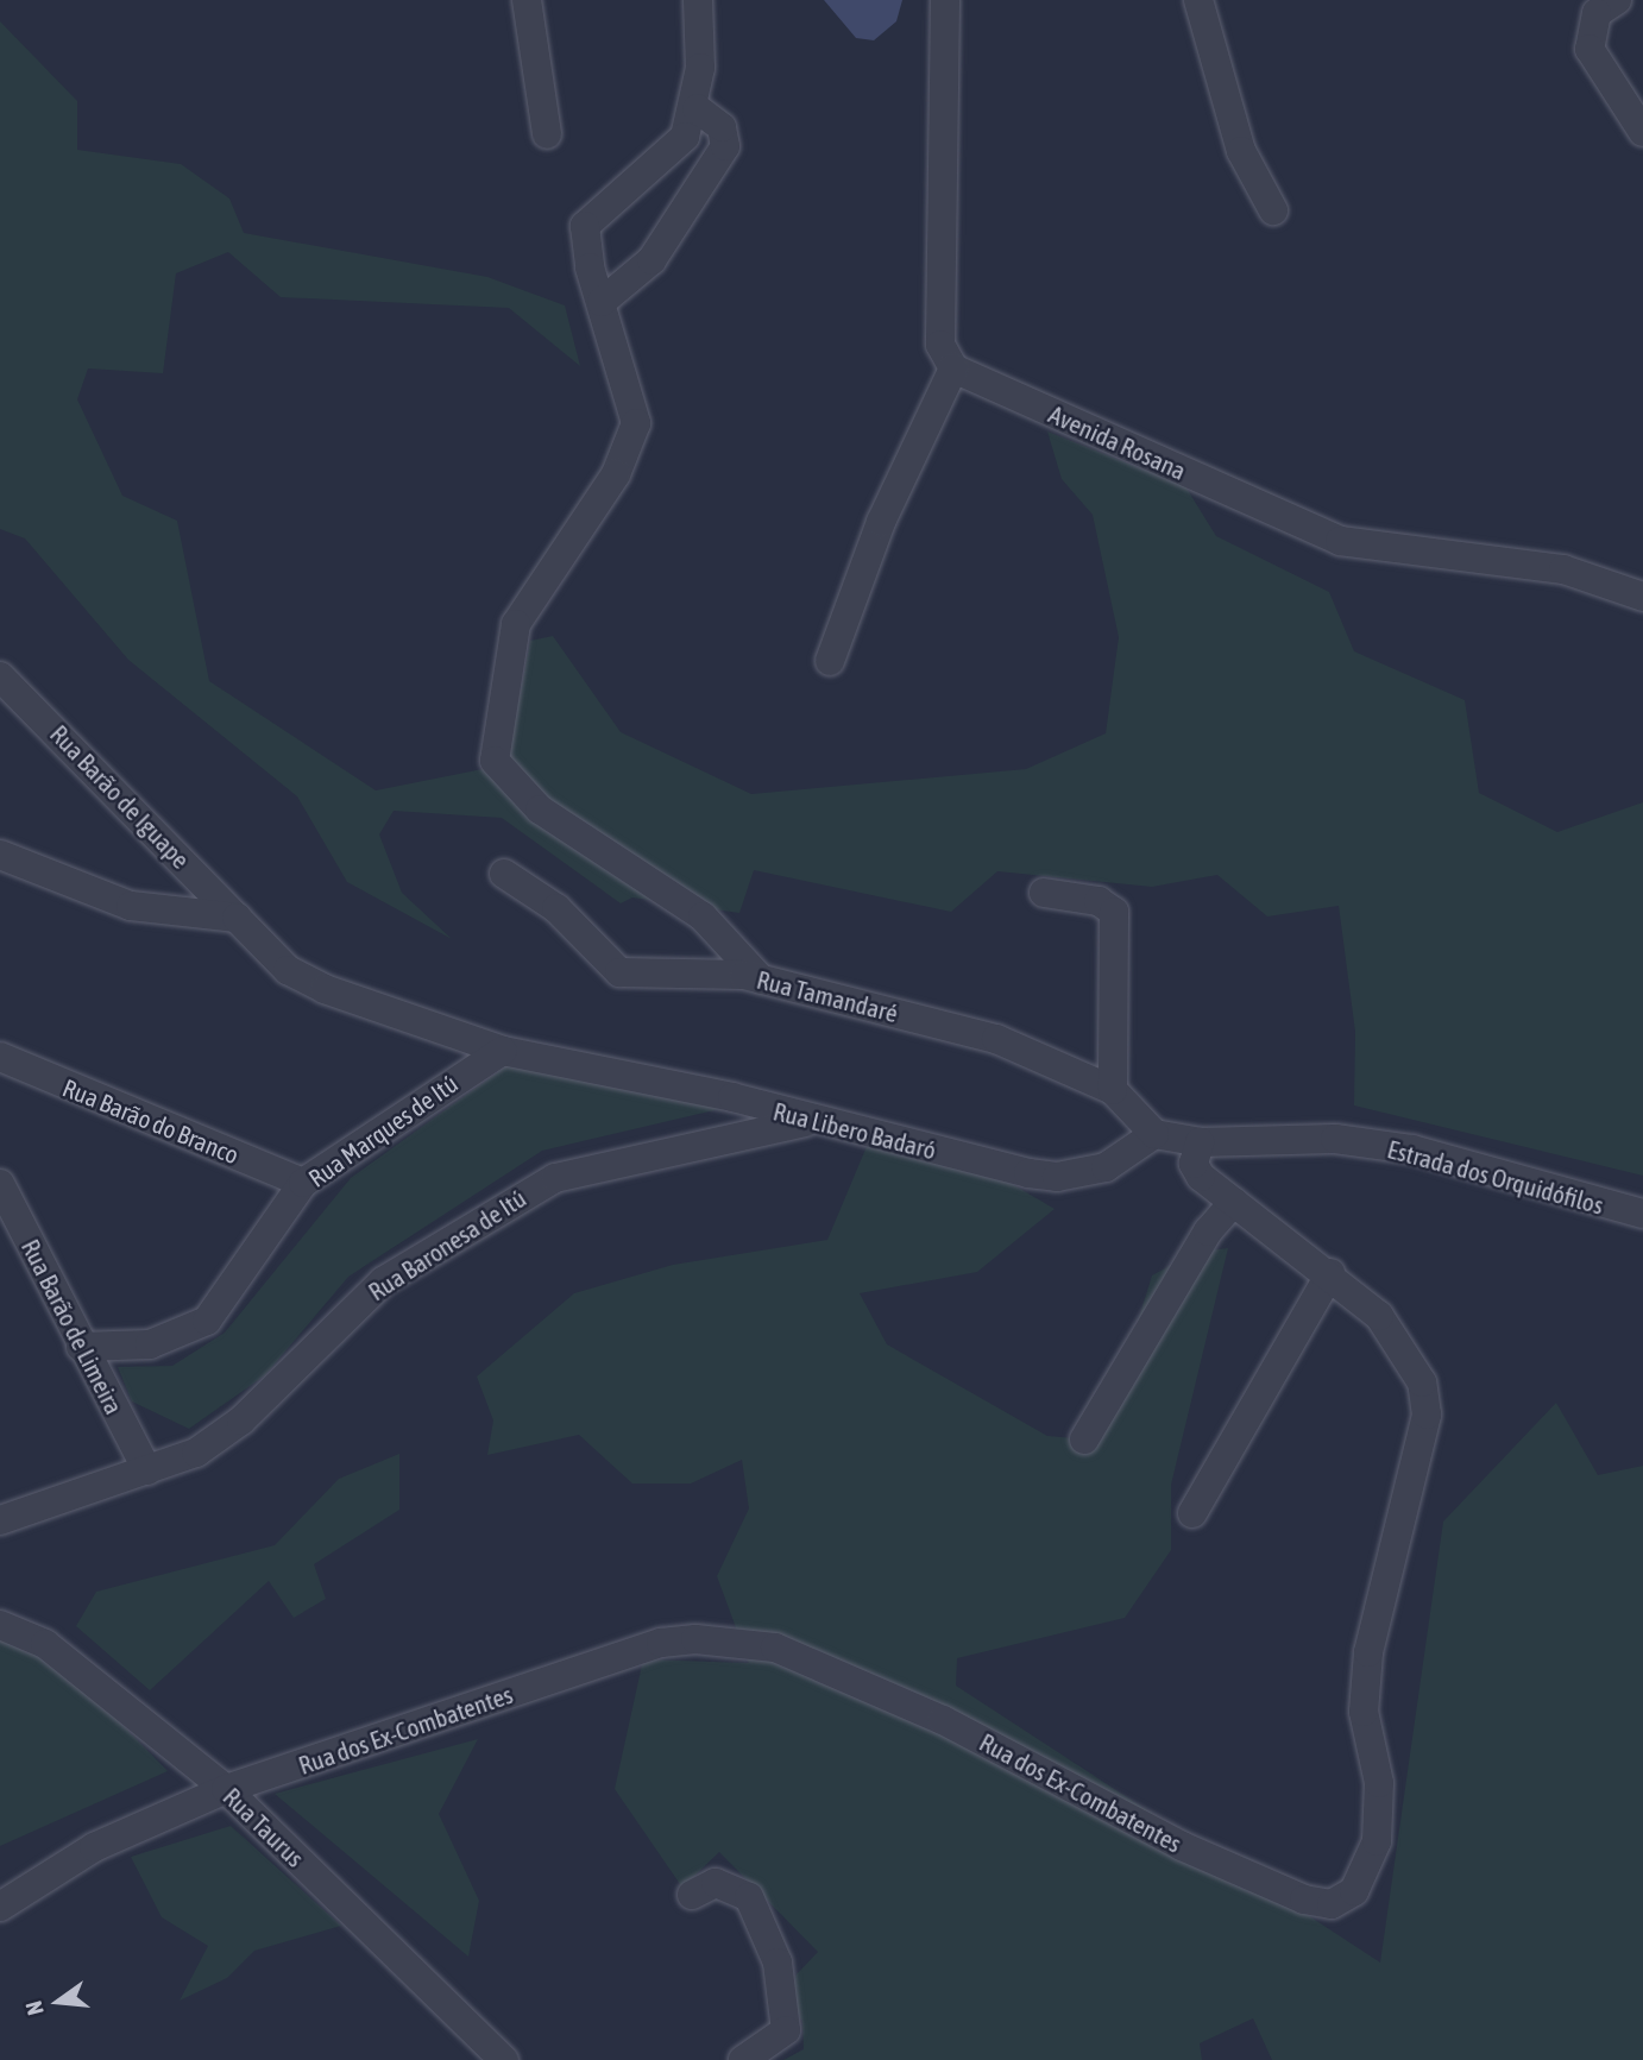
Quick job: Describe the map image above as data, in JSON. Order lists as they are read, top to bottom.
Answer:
{
  "streets": {
    "street": [
      "Avenida Rosana",
      "Rua Barão de Iguape",
      "Rua Tamandaré",
      "Rua Barão do Branco",
      "Rua Marques de Itú",
      "Rua Libero Badaró",
      "Estrada dos Orquidófilos",
      "Rua Baronesa de Itú",
      "Rua Barão de Limeira",
      "Rua dos Ex-Combatentes",
      "Rua Taurus"
    ]
  },
  "crossings": [
    ["Rua Tamandaré", "Rua Libero Badaró"],
    ["Rua Barão do Branco", "Rua Marques de Itú"],
    ["Rua Marques de Itú", "Rua Libero Badaró"],
    ["Rua Marques de Itú", "Rua Barão de Limeira"],
    ["Rua Libero Badaró", "Rua Baronesa de Itú"],
    ["Estrada dos Orquidófilos", "Rua dos Ex-Combatentes"],
    ["Rua Baronesa de Itú", "Rua Barão de Limeira"],
    ["Rua dos Ex-Combatentes", "Rua Taurus"]
  ],
  "north": "left"
}
